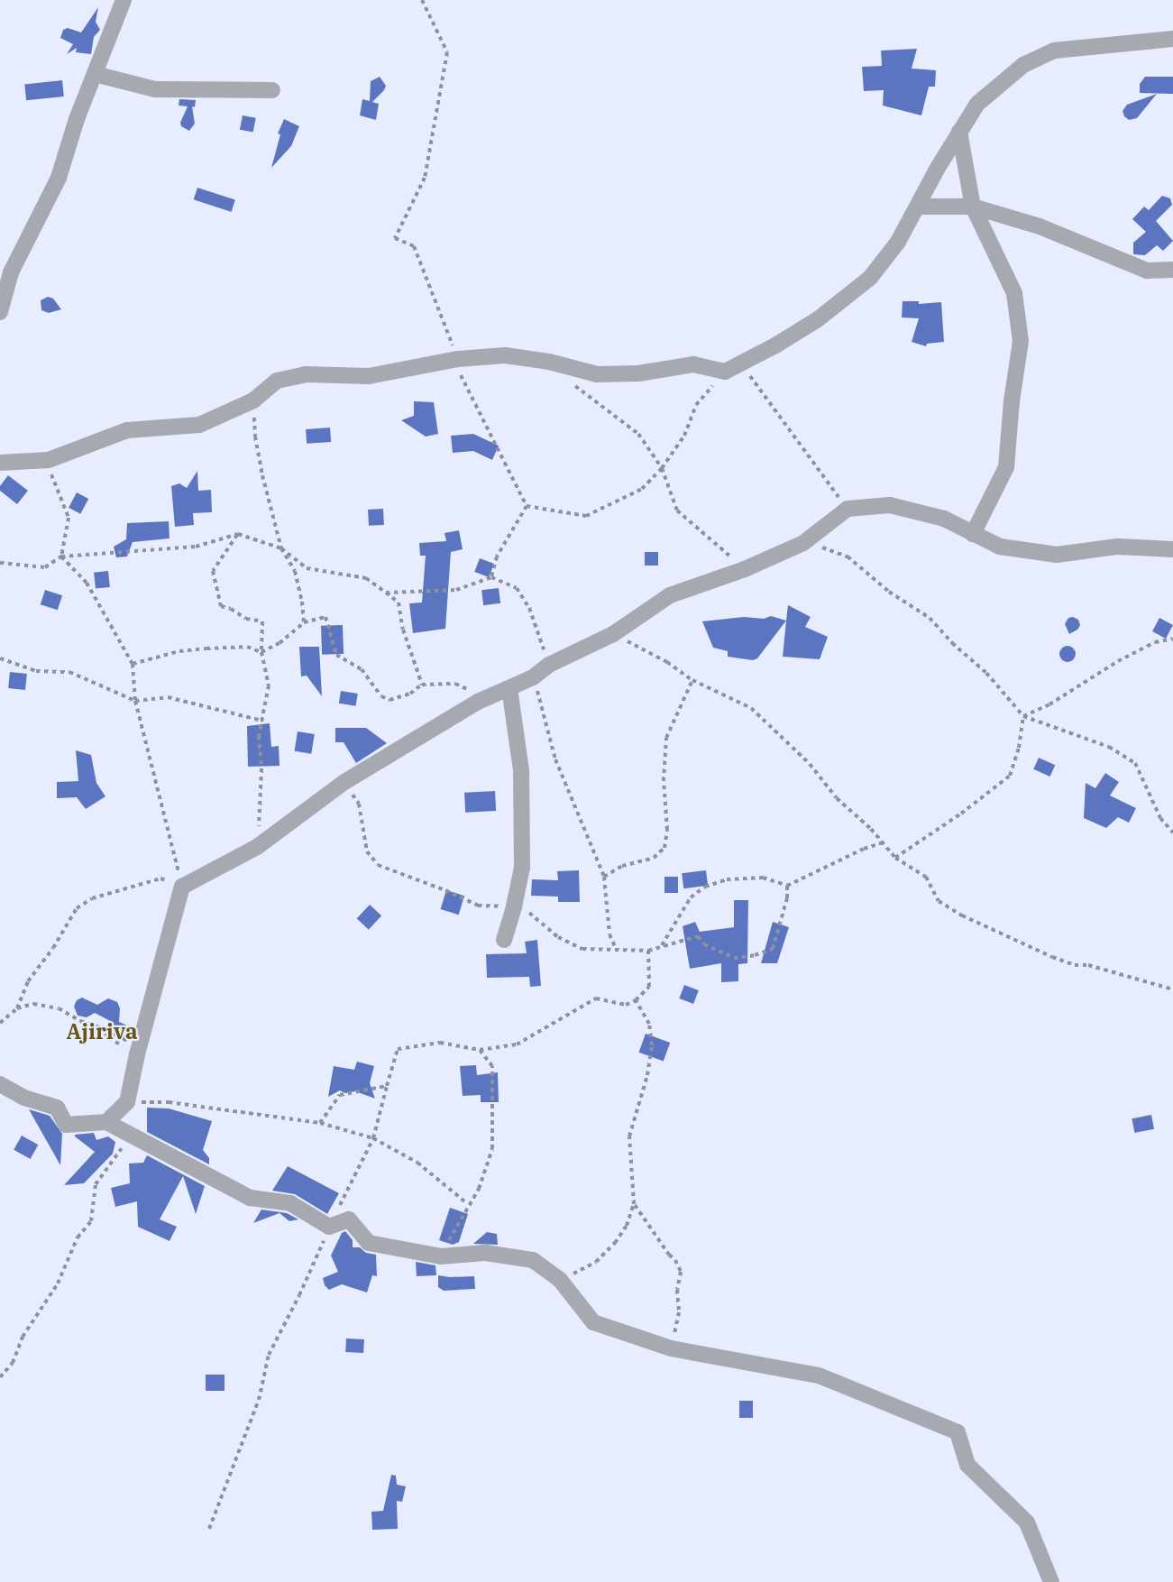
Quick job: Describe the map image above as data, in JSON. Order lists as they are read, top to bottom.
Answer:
{
  "districts": ["Ajiriva"]
}
